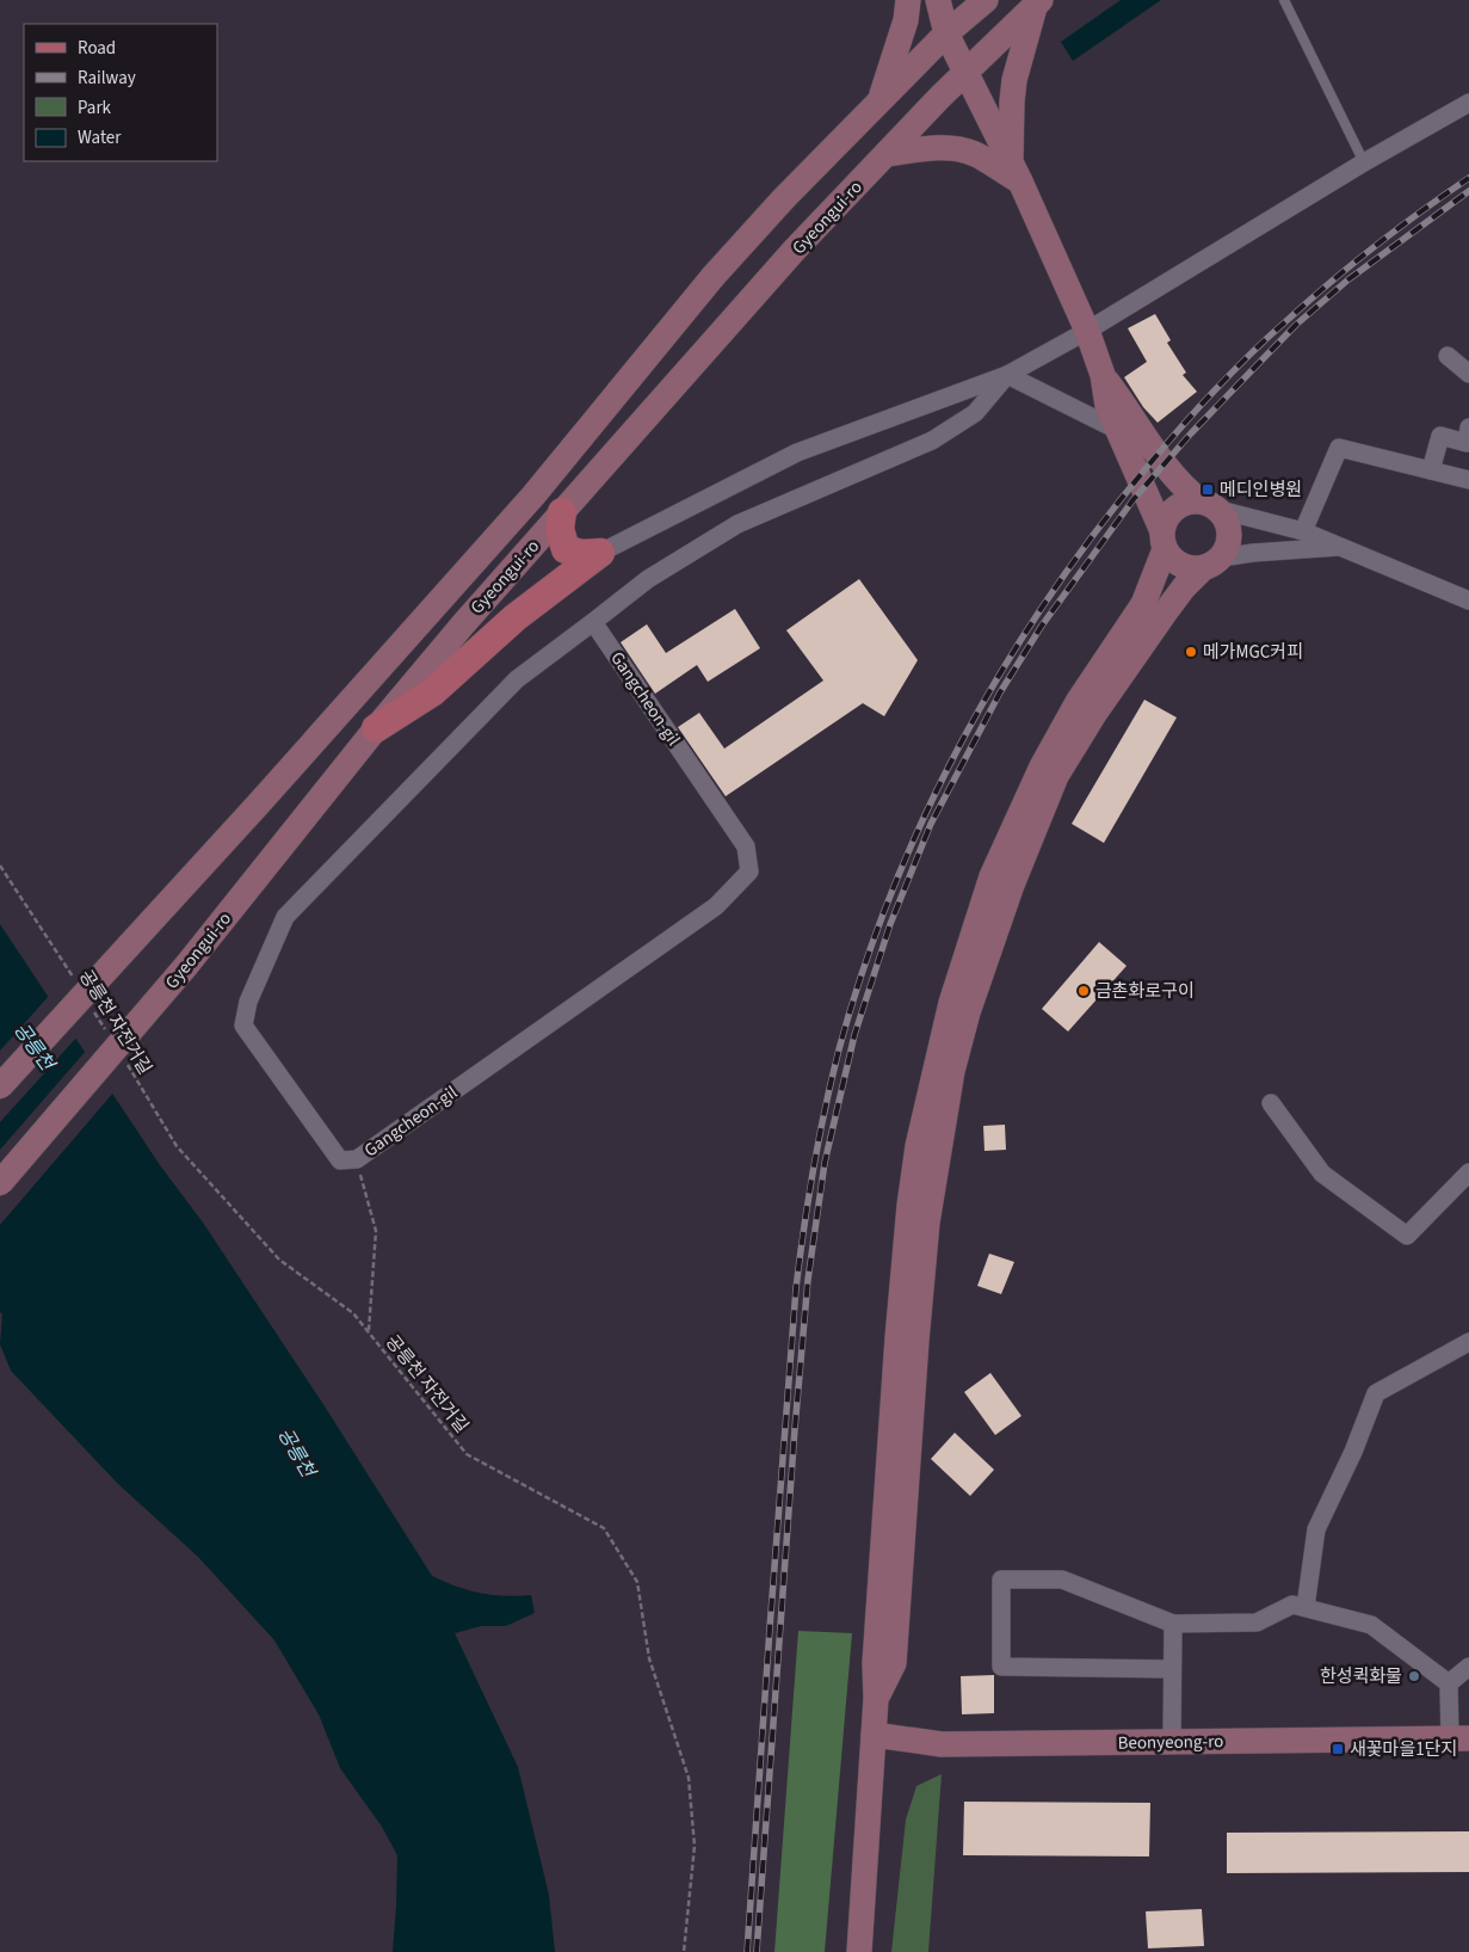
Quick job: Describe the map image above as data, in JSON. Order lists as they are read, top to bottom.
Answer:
{
  "streets": {
    "street": ["Gyeongui-ro", "Gangcheon-gil", "Beonyeong-ro"],
    "path": ["공릉천 자전거길"]
  },
  "water": ["공릉천"],
  "places": {
    "transit": ["메디인병원", "새꽃마을1단지"],
    "other": ["메가MGC커피", "금촌화로구이", "한성퀵화물"]
  },
  "legend": [
    "Road",
    "Railway",
    "Park",
    "Water"
  ]
}
